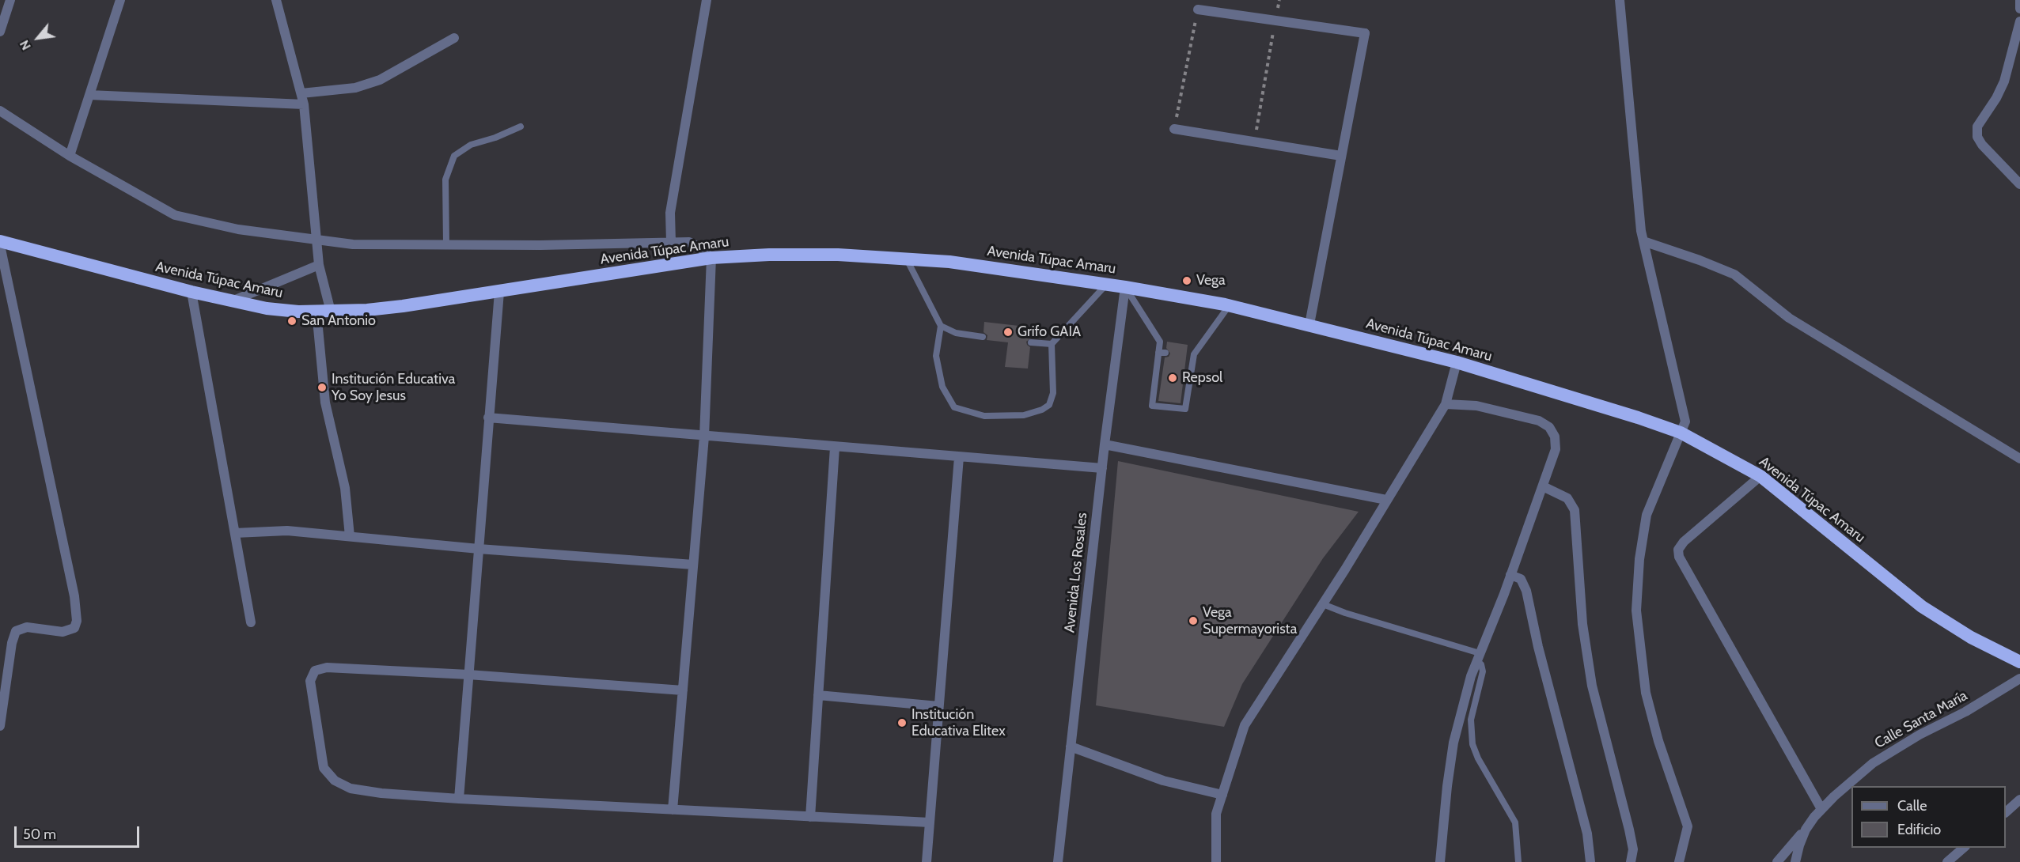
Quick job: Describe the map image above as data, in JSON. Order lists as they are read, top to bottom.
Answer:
{
  "streets": {
    "highway": ["Avenida Túpac Amaru"],
    "street": ["Avenida Los Rosales", "Calle Santa María"]
  },
  "crossings": [
    ["Avenida Túpac Amaru", "Avenida Los Rosales"]
  ],
  "places": [
    "Vega",
    "San Antonio",
    "Grifo GAIA",
    "Repsol",
    "Institución Educativa Yo Soy Jesus",
    "Vega Supermayorista",
    "Institución Educativa Elitex"
  ],
  "legend": ["Calle", "Edificio"],
  "scale_bar": "50 m",
  "north": "bottom left"
}
